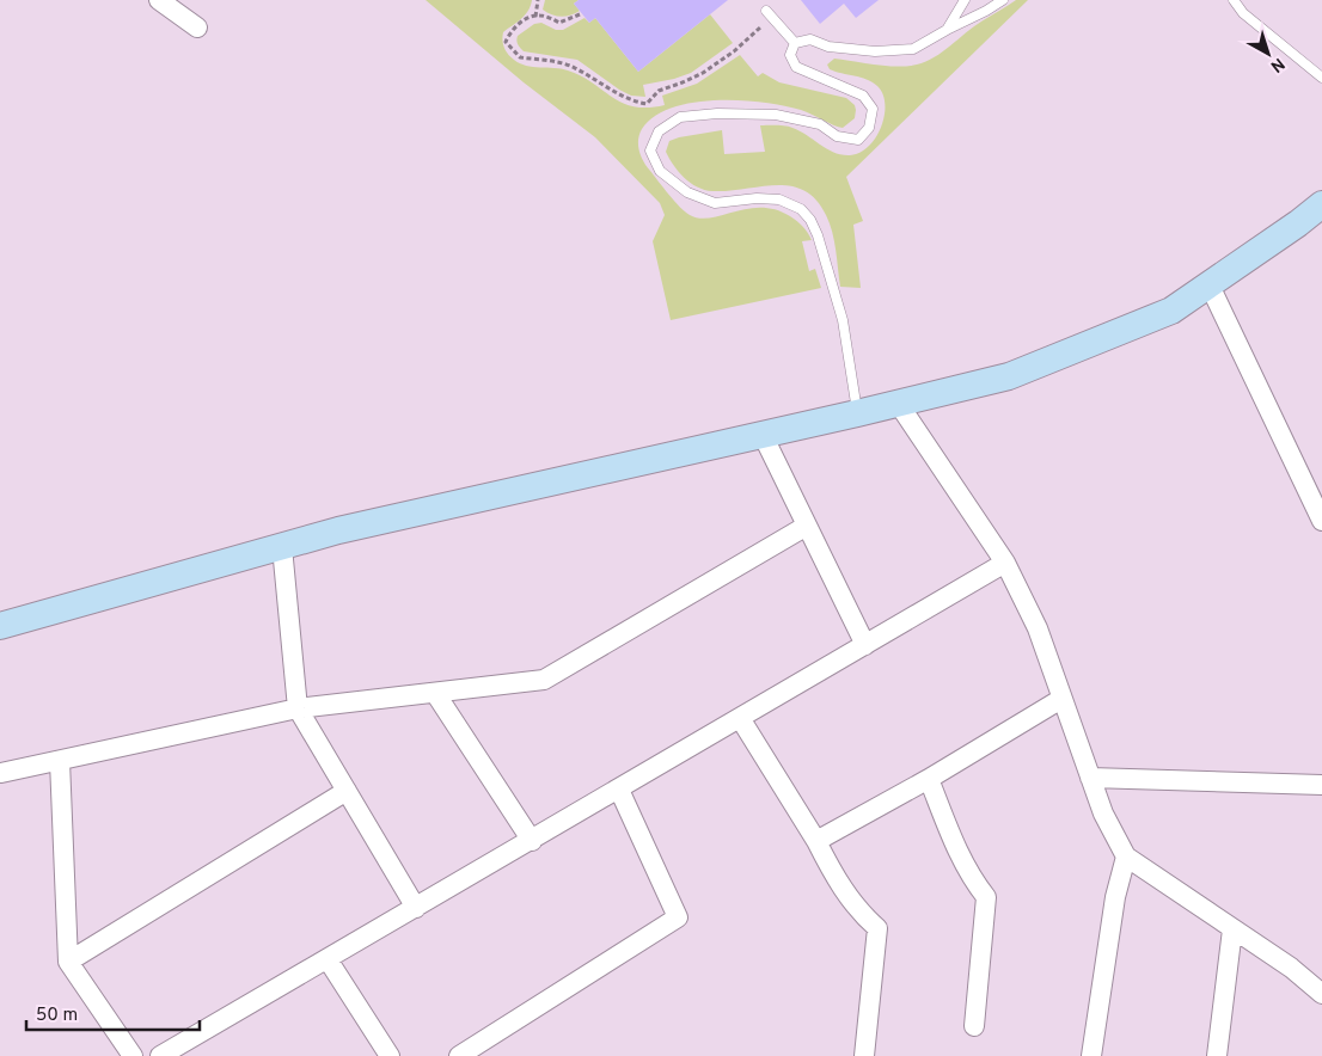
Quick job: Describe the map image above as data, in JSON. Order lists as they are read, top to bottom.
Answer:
{
  "scale_bar": "50 m",
  "north": "bottom right"
}
